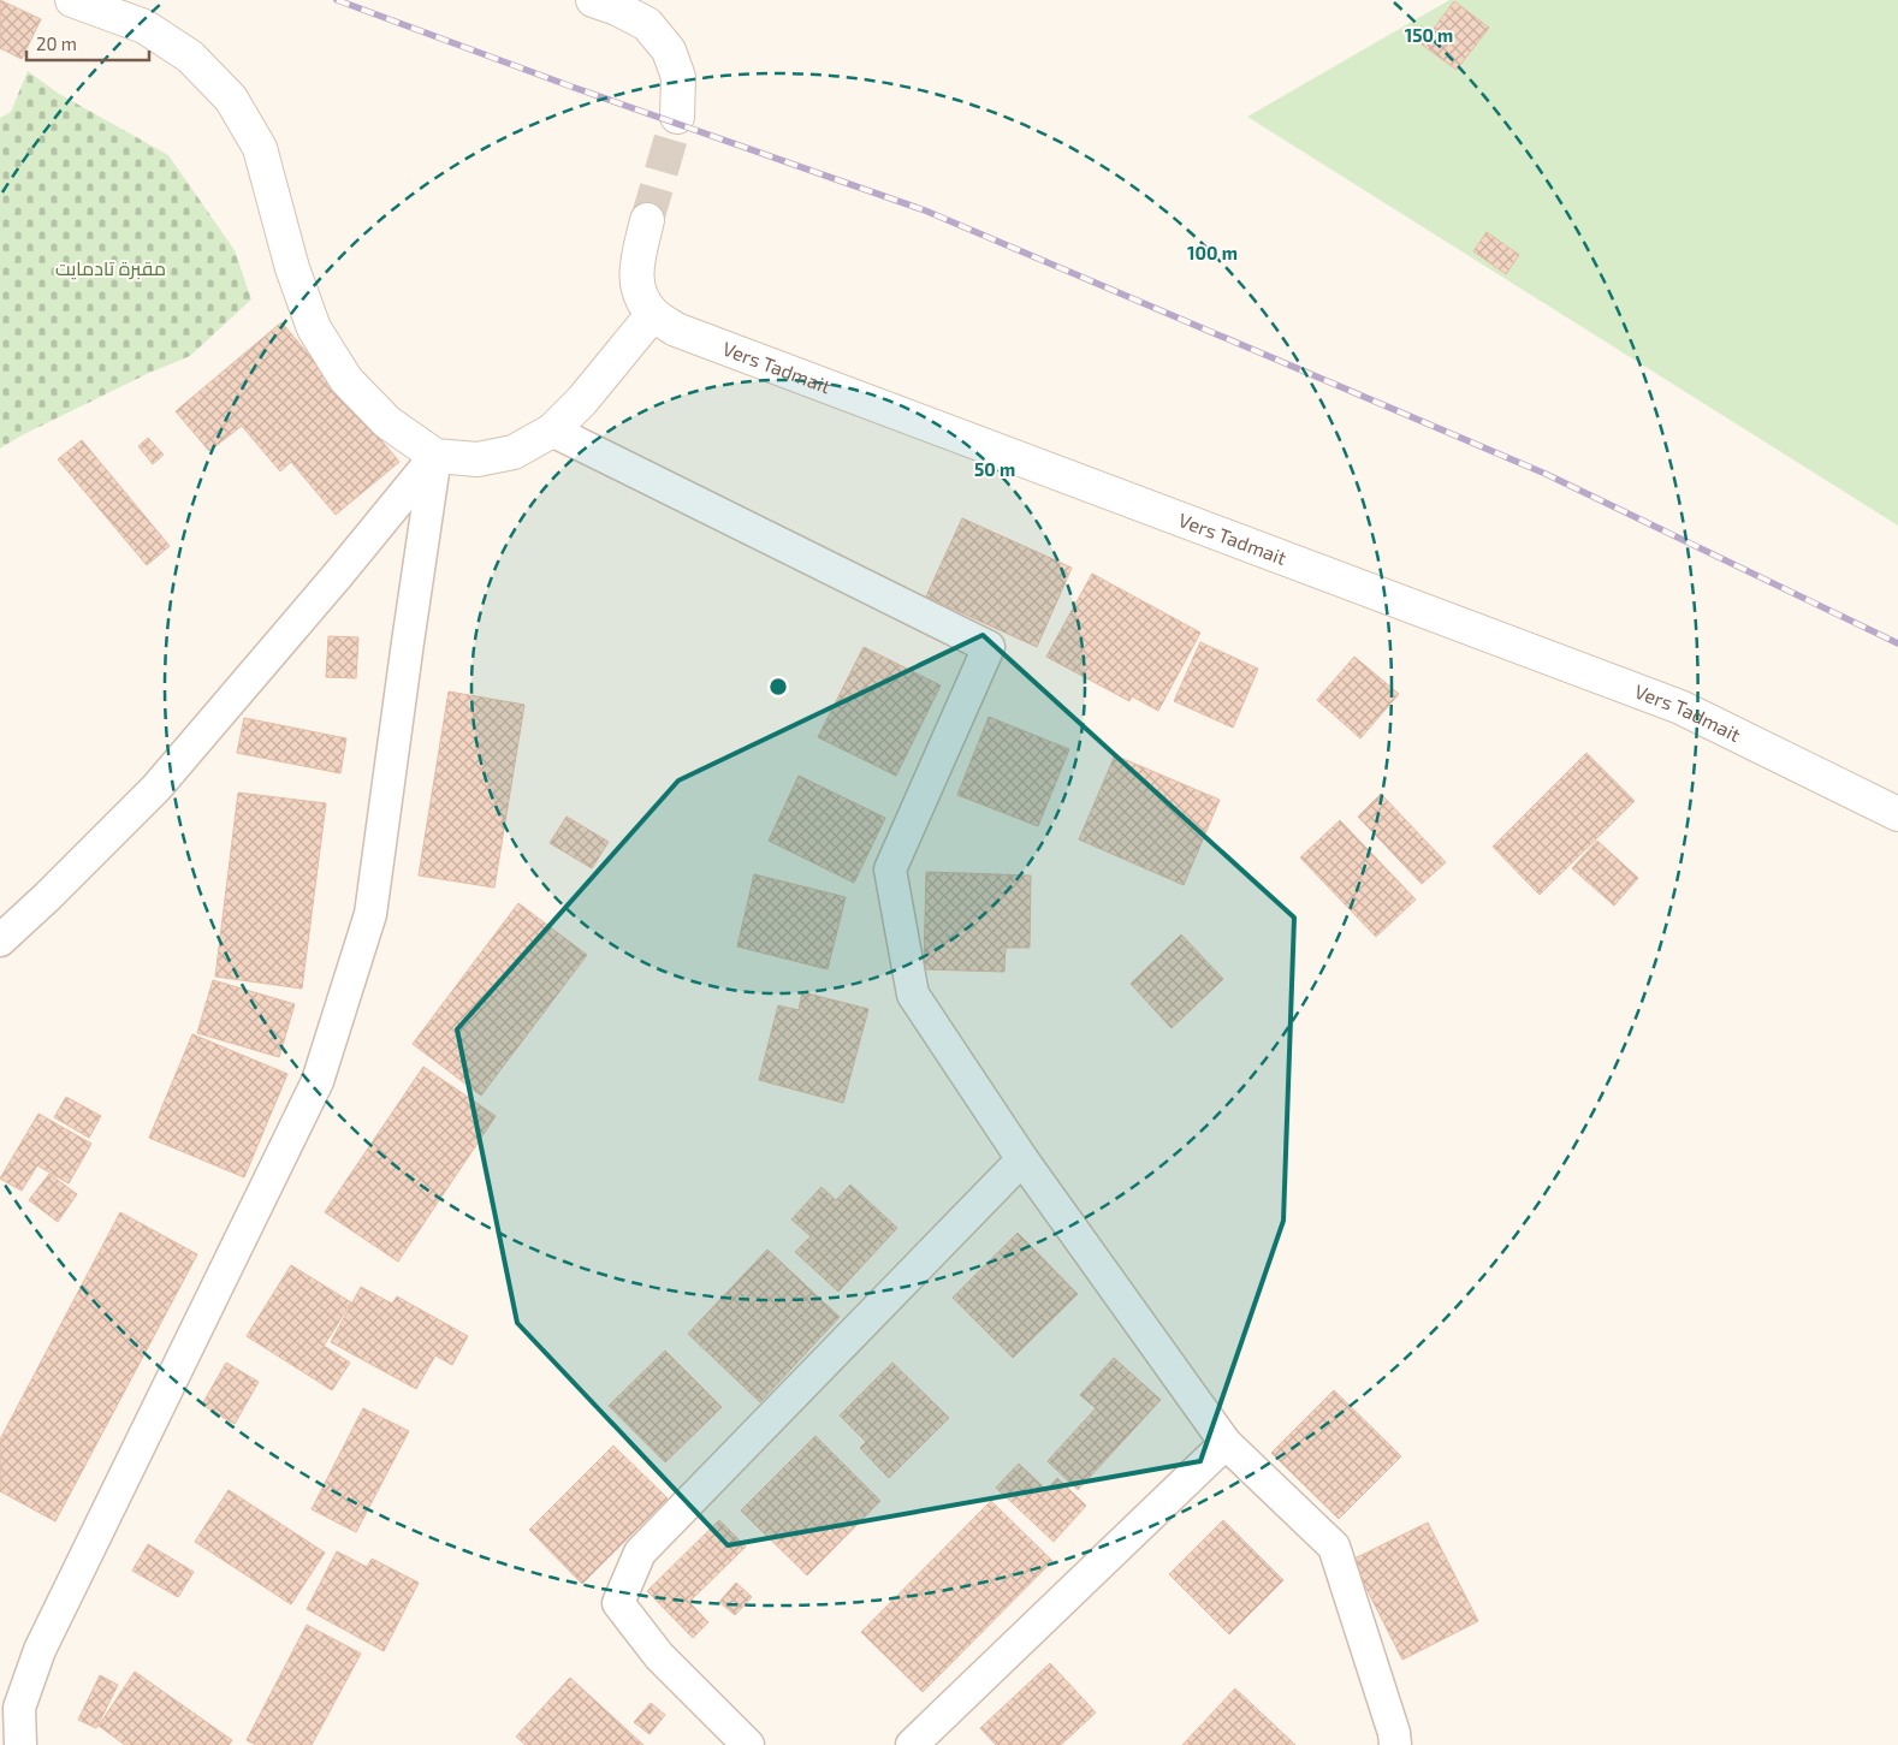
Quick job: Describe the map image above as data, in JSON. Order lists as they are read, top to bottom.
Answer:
{
  "streets": {
    "main road": ["Vers Tadmait"]
  },
  "parks": ["مقبرة تادمايت"],
  "scale_bar": "20 m",
  "rings": ["150 m", "100 m", "50 m"]
}
